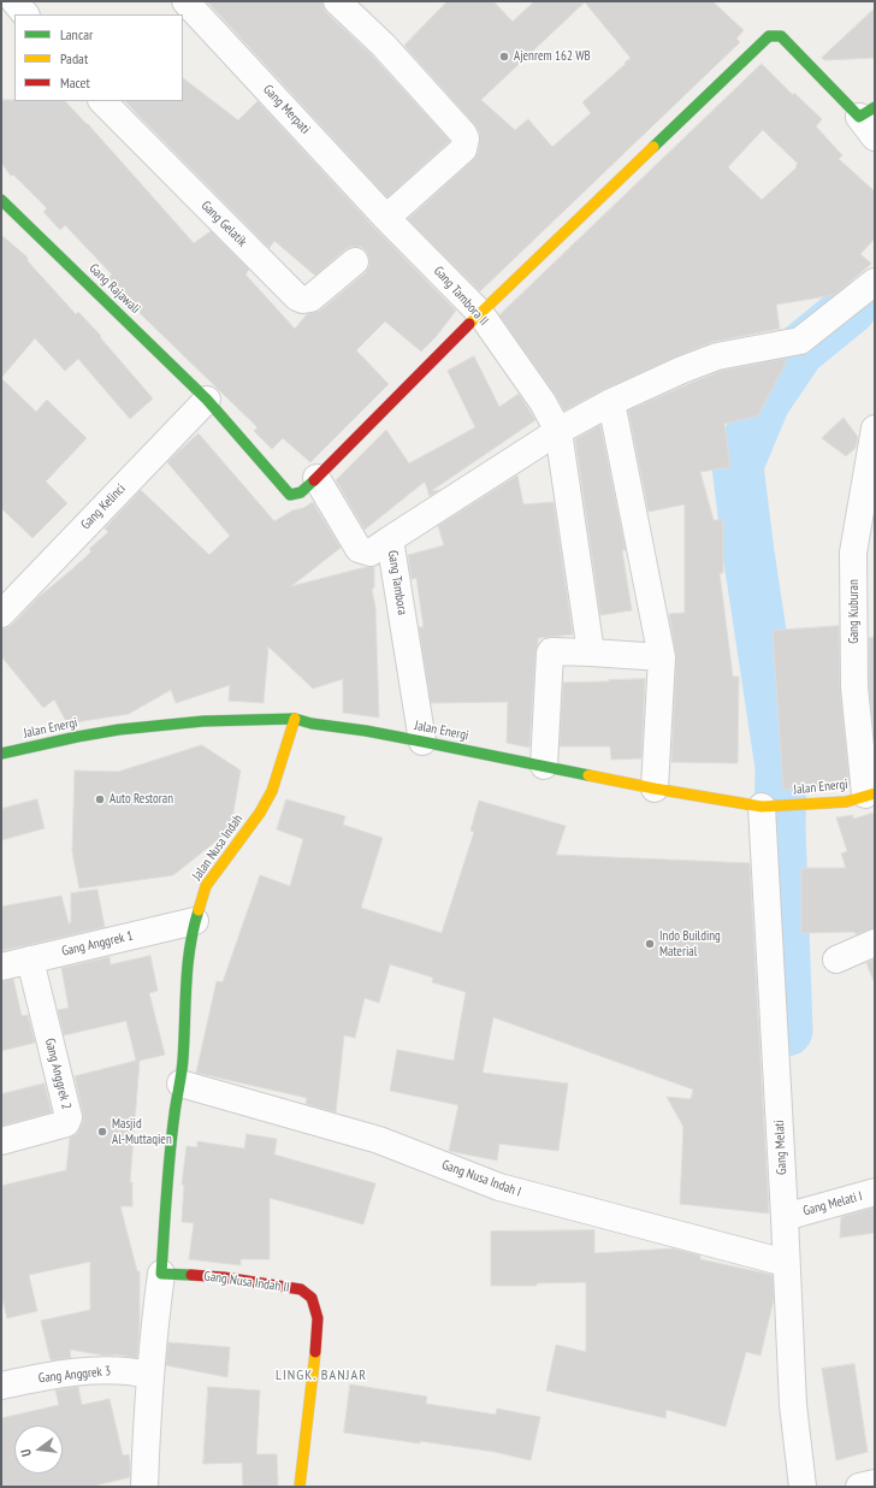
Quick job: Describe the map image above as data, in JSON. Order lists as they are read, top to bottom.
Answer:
{
  "streets": {
    "main road": [
      "Gang Rajawali",
      "Jalan Energi",
      "Jalan Nusa Indah",
      "Gang Nusa Indah II"
    ],
    "street": [
      "Gang Merpati",
      "Gang Gelatik",
      "Gang Tambora II",
      "Gang Kelinci",
      "Gang Tambora",
      "Gang Kuburan",
      "Gang Anggrek 1",
      "Gang Anggrek 2",
      "Gang Melati",
      "Gang Nusa Indah I",
      "Gang Melati I",
      "Gang Anggrek 3"
    ]
  },
  "crossings": [
    ["Gang Merpati", "Gang Tambora II"],
    ["Gang Rajawali", "Gang Tambora II"],
    ["Gang Rajawali", "Gang Kelinci"],
    ["Gang Rajawali", "Gang Tambora"],
    ["Gang Tambora", "Jalan Energi"],
    ["Gang Kuburan", "Jalan Energi"],
    ["Jalan Energi", "Jalan Nusa Indah"],
    ["Jalan Energi", "Gang Melati"],
    ["Jalan Nusa Indah", "Gang Anggrek 1"],
    ["Jalan Nusa Indah", "Gang Nusa Indah I"],
    ["Gang Anggrek 1", "Gang Anggrek 2"],
    ["Gang Melati", "Gang Nusa Indah I"],
    ["Gang Melati", "Gang Melati I"]
  ],
  "districts": ["LINGK. BANJAR"],
  "places": [
    "Ajenrem 162 WB",
    "Auto Restoran",
    "Indo Building Material",
    "Masjid Al-Muttaqien"
  ],
  "legend": ["Lancar", "Padat", "Macet"],
  "north": "left"
}
